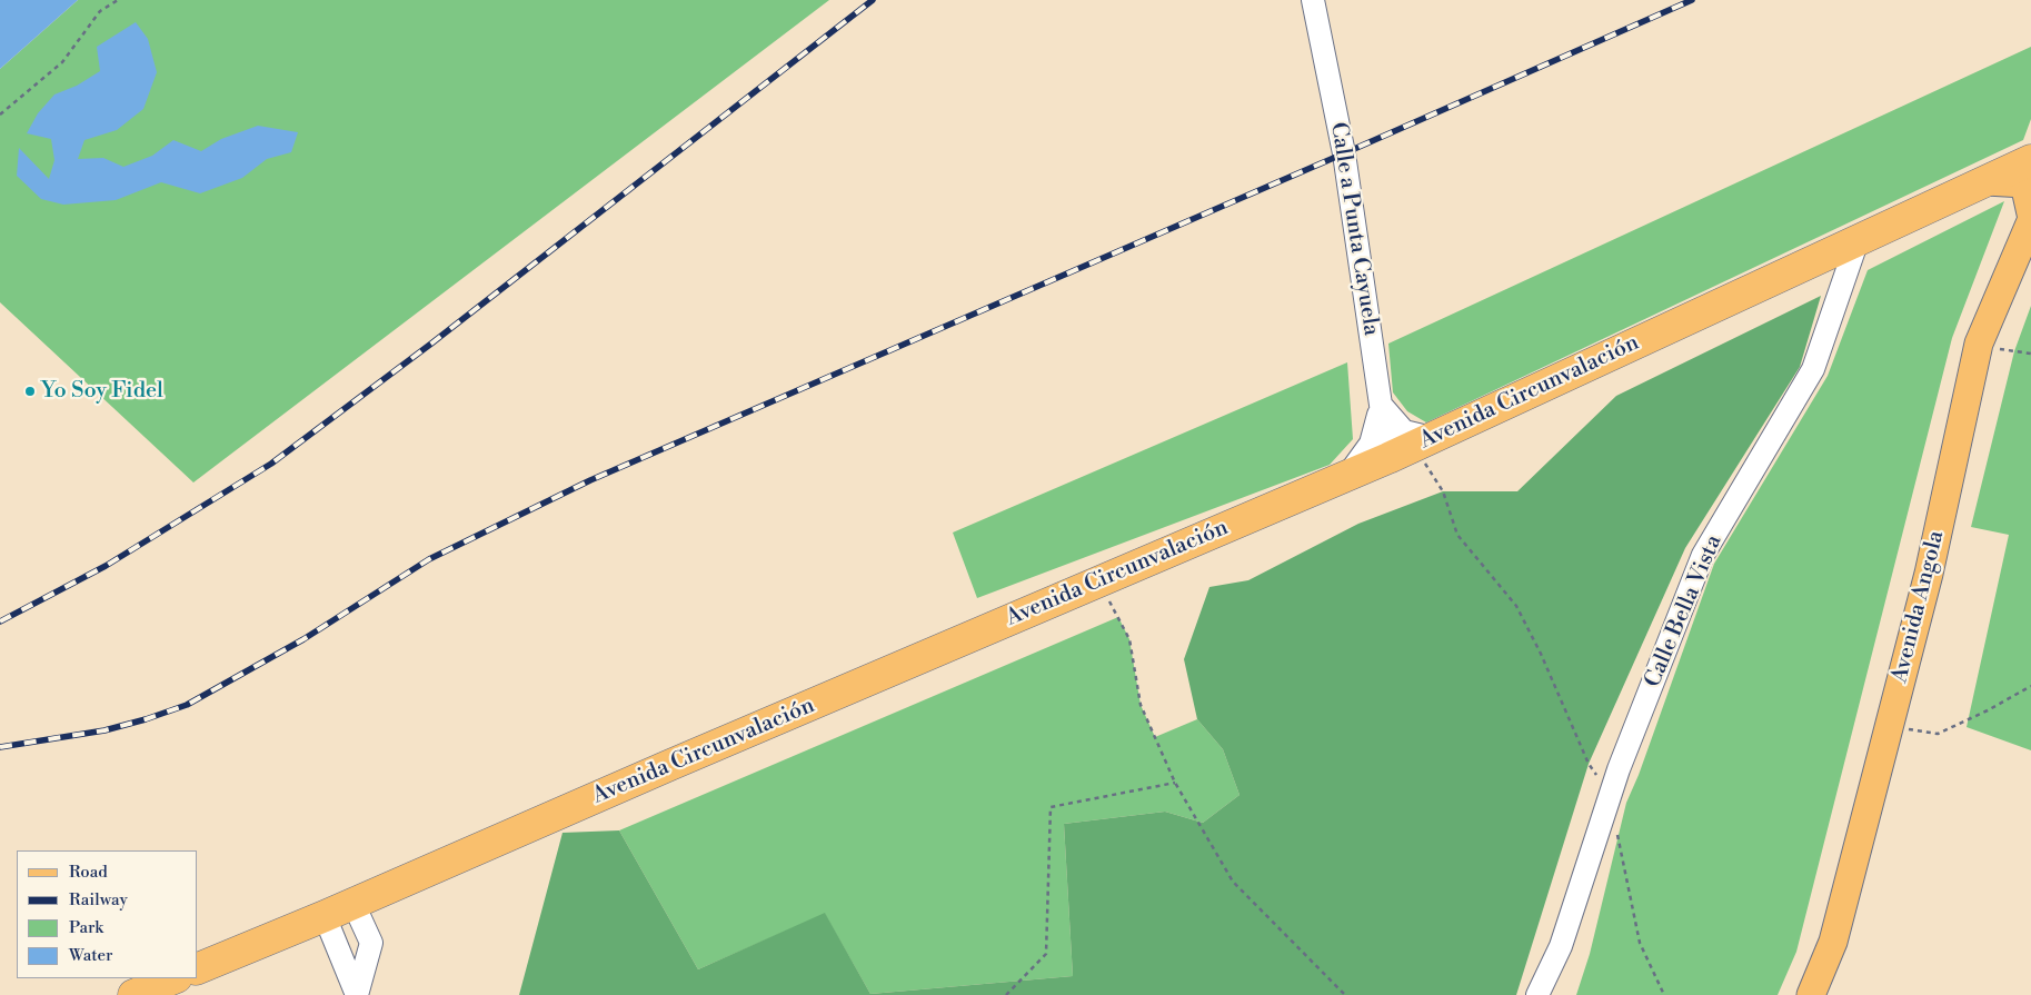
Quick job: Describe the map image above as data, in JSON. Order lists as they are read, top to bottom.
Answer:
{
  "streets": {
    "highway": ["Avenida Circunvalación"],
    "main road": ["Avenida Angola"],
    "street": ["Calle a Punta Cayuela", "Calle Bella Vista"]
  },
  "crossings": [
    ["Calle a Punta Cayuela", "Avenida Circunvalación"],
    ["Avenida Circunvalación", "Calle Bella Vista"]
  ],
  "places": ["Yo Soy Fidel"],
  "legend": [
    "Road",
    "Railway",
    "Park",
    "Water"
  ]
}
